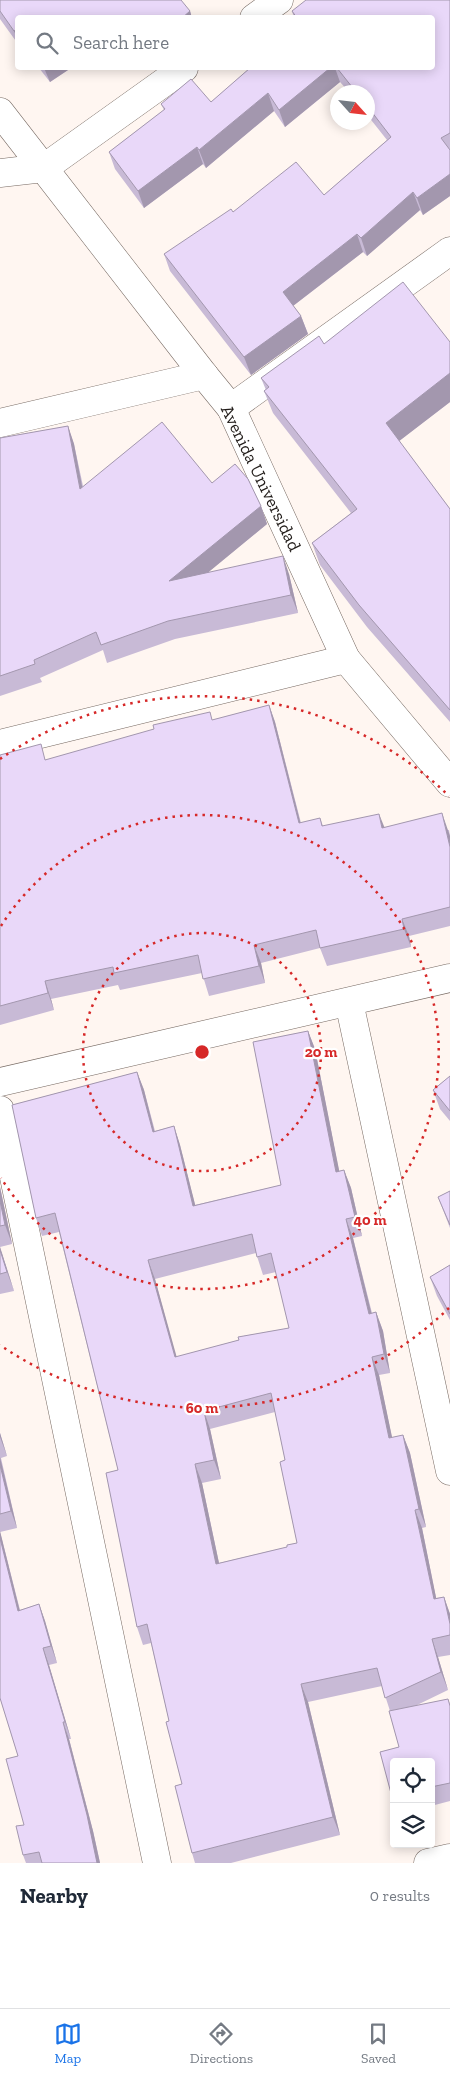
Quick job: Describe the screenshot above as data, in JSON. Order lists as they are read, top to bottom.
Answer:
{
  "streets": {
    "street": ["Avenida Universidad"]
  },
  "north": "bottom right",
  "page": {
    "search": "Search here",
    "heading": ["Nearby", "0 results"],
    "nav": ["Map", "Directions", "Saved"]
  },
  "rings": ["20 m", "40 m", "60 m"]
}
